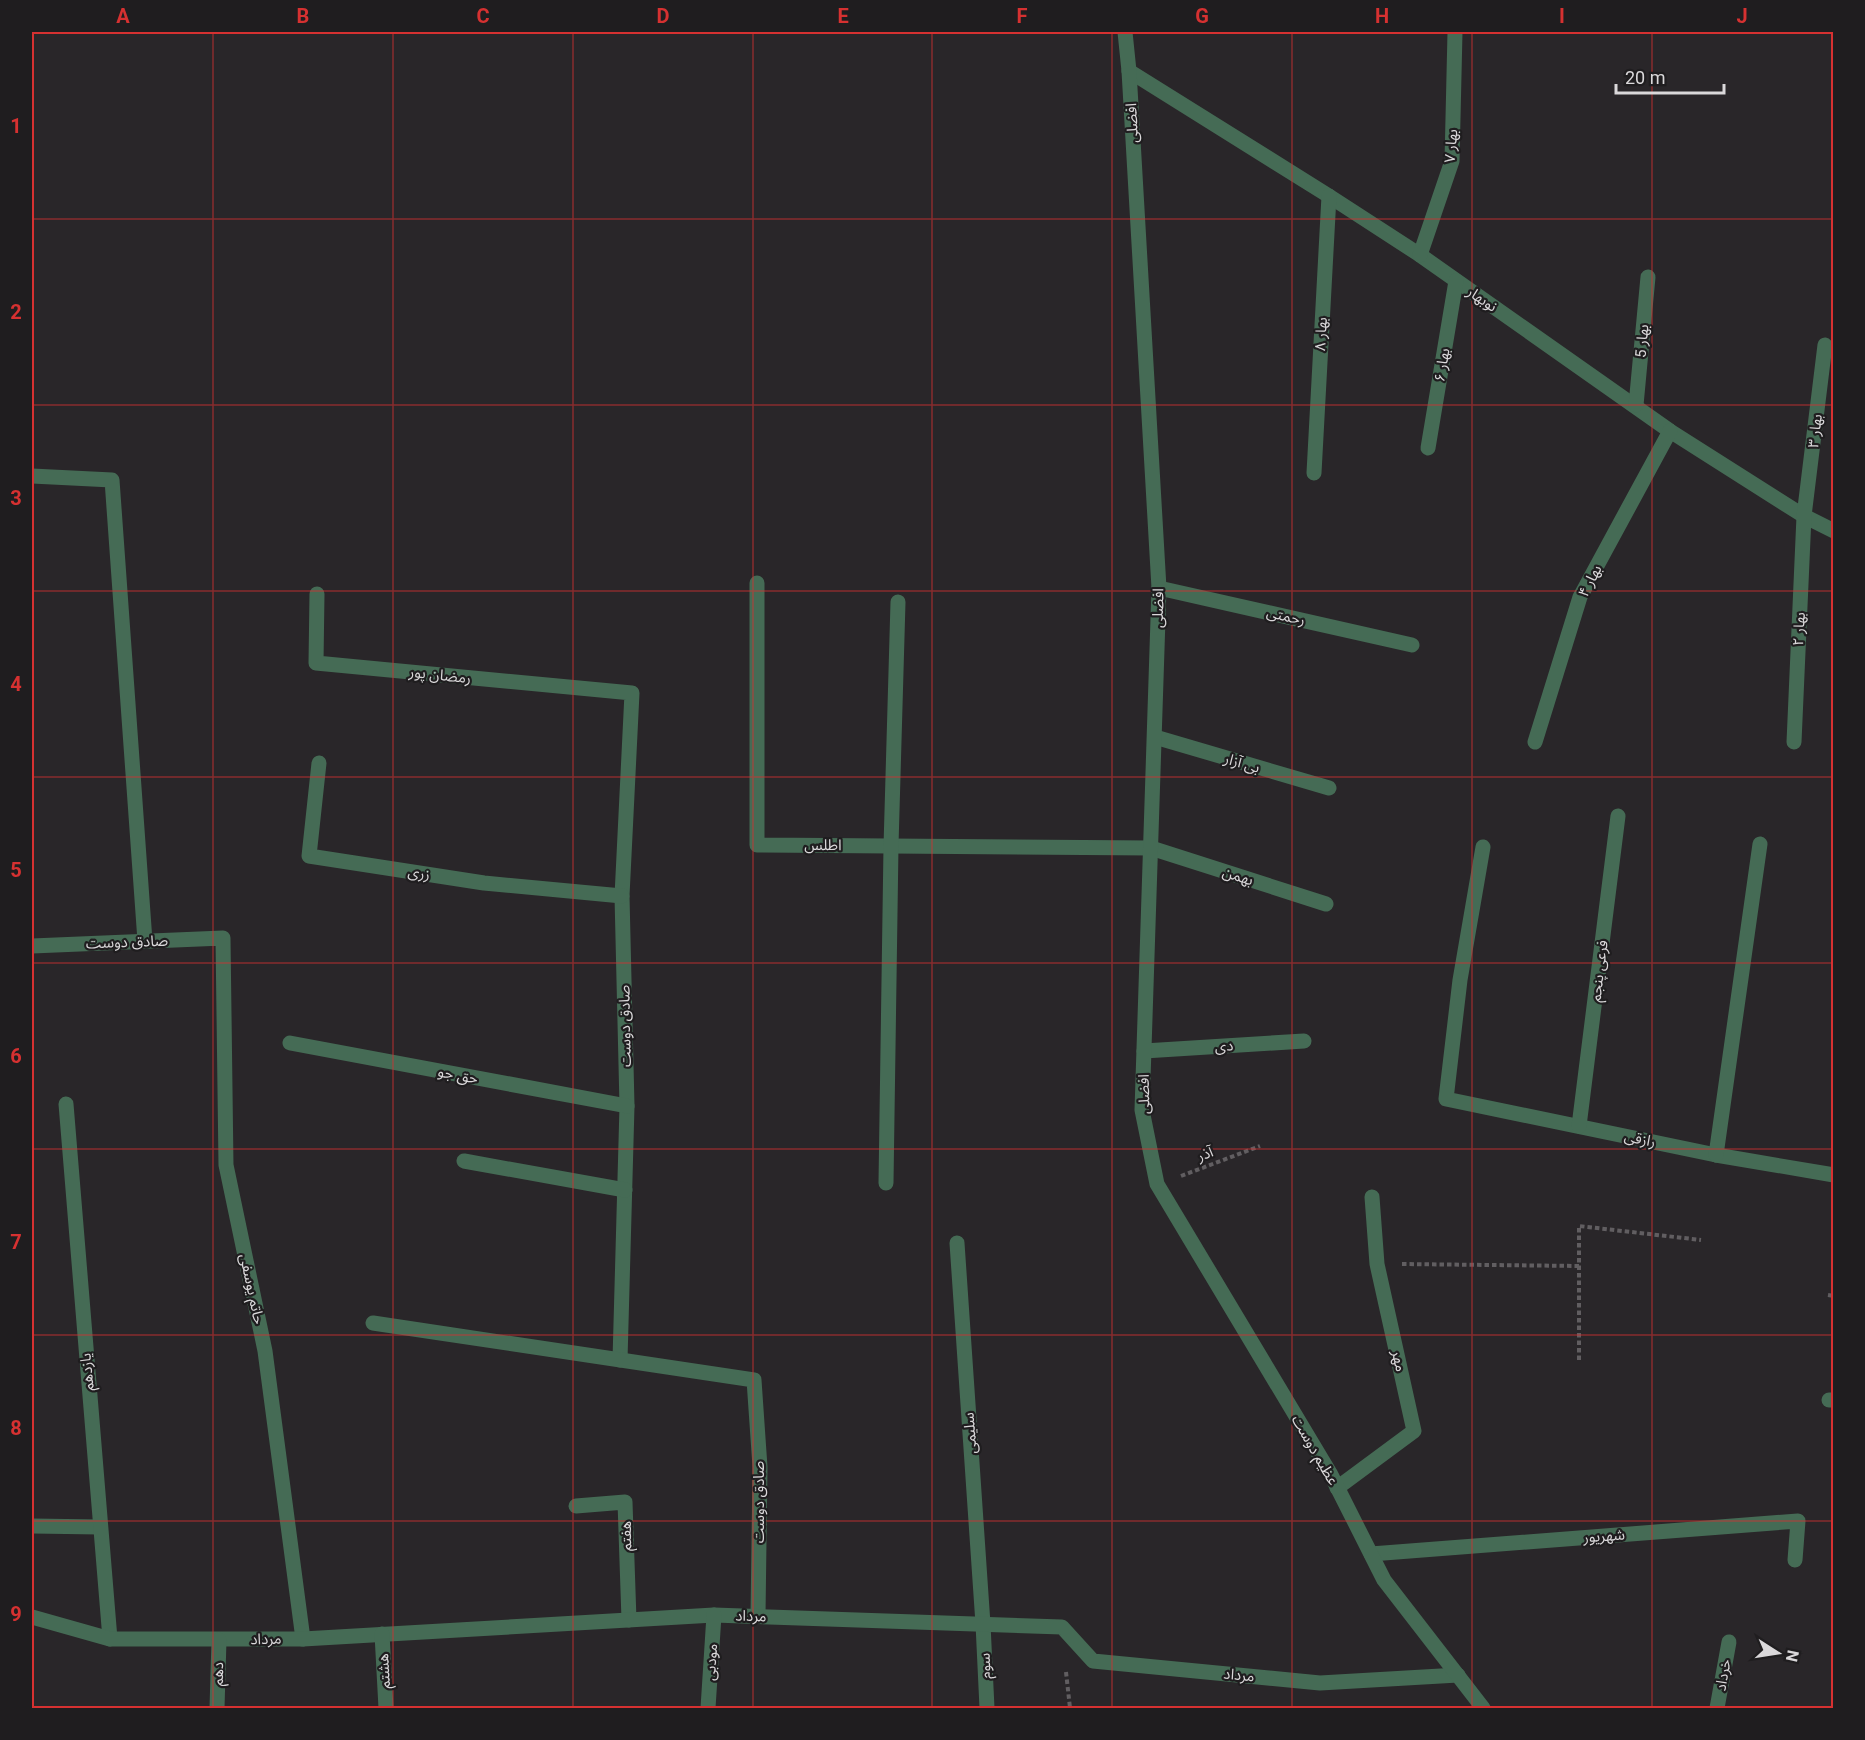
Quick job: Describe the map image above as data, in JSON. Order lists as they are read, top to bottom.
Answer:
{
  "streets": {
    "street": [
      "افضلی",
      "بهار ۷",
      "نوبهار",
      "بهار ۸",
      "بهار 5",
      "بهار ۶",
      "بهار ۳",
      "بهار ۴",
      "رحمتی",
      "بهار ۲",
      "رمضان پور",
      "بی آزار",
      "اطلس",
      "زری",
      "بهمن",
      "صادق دوست",
      "فرعی پنجم",
      "دی",
      "حق جو",
      "رازقی",
      "حاتم یوسفی",
      "مهر",
      "یازدهم",
      "سلیمی",
      "عظیم دوست",
      "هفتم",
      "شهریور",
      "مرداد",
      "مودبی",
      "سوم",
      "هشتم",
      "دهم",
      "خرداد"
    ],
    "path": ["آذر"]
  },
  "crossings": [
    ["افضلی", "نوبهار"],
    ["افضلی", "رحمتی"],
    ["افضلی", "بی آزار"],
    ["افضلی", "اطلس"],
    ["افضلی", "بهمن"],
    ["افضلی", "دی"],
    ["افضلی", "آذر"],
    ["افضلی", "عظیم دوست"],
    ["بهار ۷", "نوبهار"],
    ["نوبهار", "بهار ۸"],
    ["نوبهار", "بهار 5"],
    ["نوبهار", "بهار ۶"],
    ["نوبهار", "بهار ۳"],
    ["نوبهار", "بهار ۴"],
    ["نوبهار", "بهار ۲"],
    ["بهار ۳", "بهار ۲"],
    ["رمضان پور", "صادق دوست"],
    ["اطلس", "بهمن"],
    ["زری", "صادق دوست"],
    ["صادق دوست", "حق جو"],
    ["صادق دوست", "حاتم یوسفی"],
    ["صادق دوست", "مرداد"],
    ["فرعی پنجم", "رازقی"],
    ["آذر", "عظیم دوست"],
    ["حاتم یوسفی", "مرداد"],
    ["مهر", "عظیم دوست"],
    ["یازدهم", "مرداد"],
    ["سلیمی", "مرداد"],
    ["سلیمی", "سوم"],
    ["عظیم دوست", "شهریور"],
    ["عظیم دوست", "مرداد"],
    ["هفتم", "مرداد"],
    ["مرداد", "مودبی"],
    ["مرداد", "سوم"],
    ["مرداد", "هشتم"],
    ["مرداد", "دهم"]
  ],
  "scale_bar": "20 m",
  "north": "right",
  "grid": {
    "columns": [
      "A",
      "B",
      "C",
      "D",
      "E",
      "F",
      "G",
      "H",
      "I",
      "J"
    ],
    "rows": [
      "1",
      "2",
      "3",
      "4",
      "5",
      "6",
      "7",
      "8",
      "9"
    ]
  }
}
